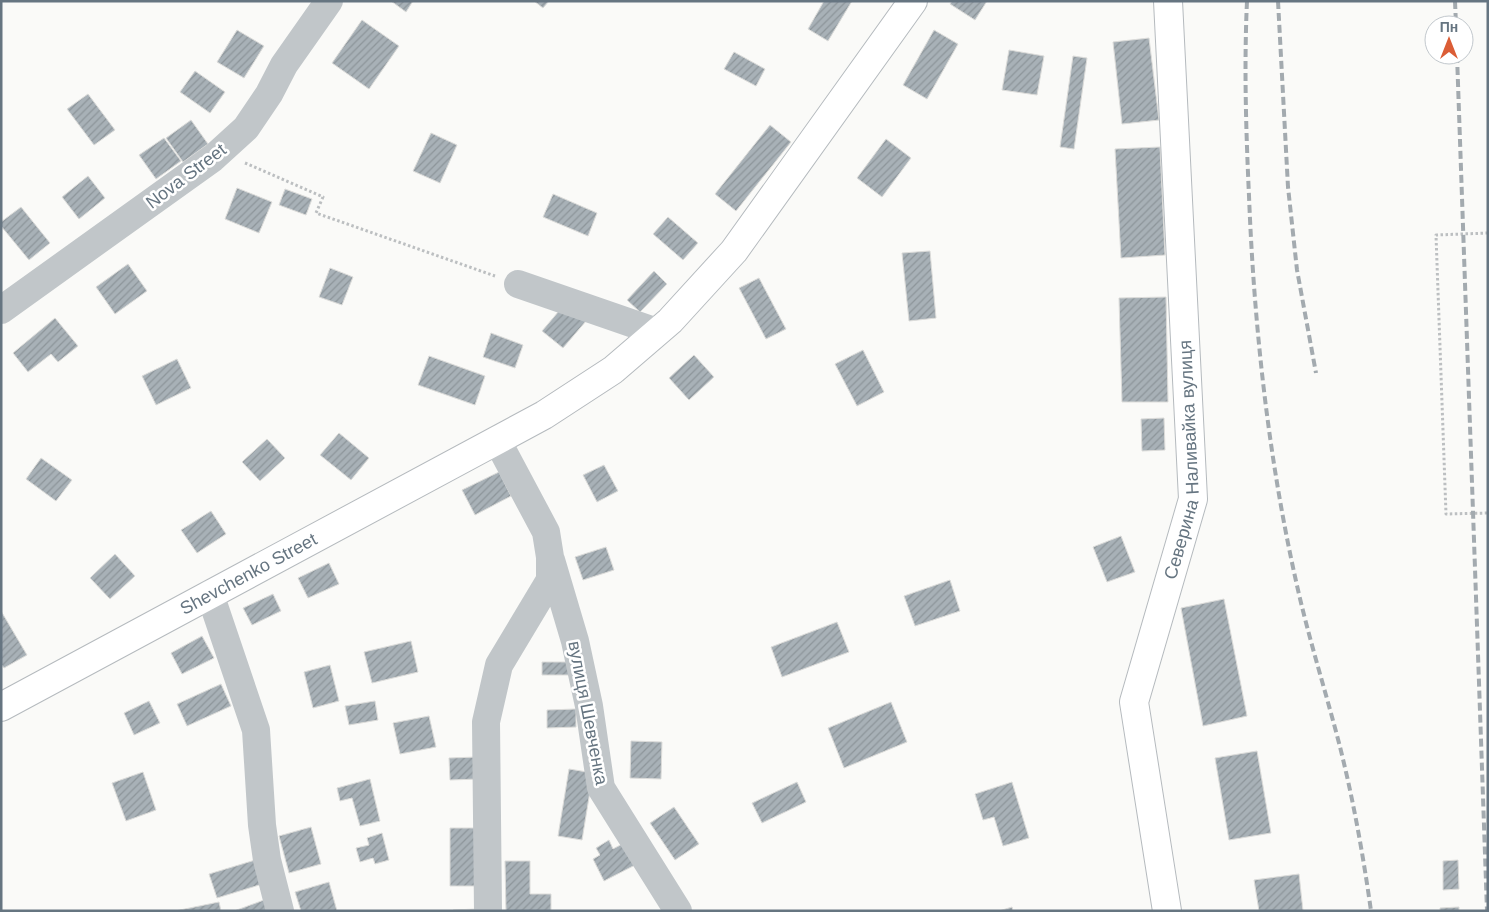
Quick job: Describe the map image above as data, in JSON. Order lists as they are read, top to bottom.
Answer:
{
  "streets": {
    "main road": ["Северина Наливайка вулиця", "Shevchenko Street"],
    "street": ["Nova Street", "вулиця Шевченка"]
  },
  "crossings": [
    ["Shevchenko Street", "вулиця Шевченка"]
  ],
  "north": "top"
}
